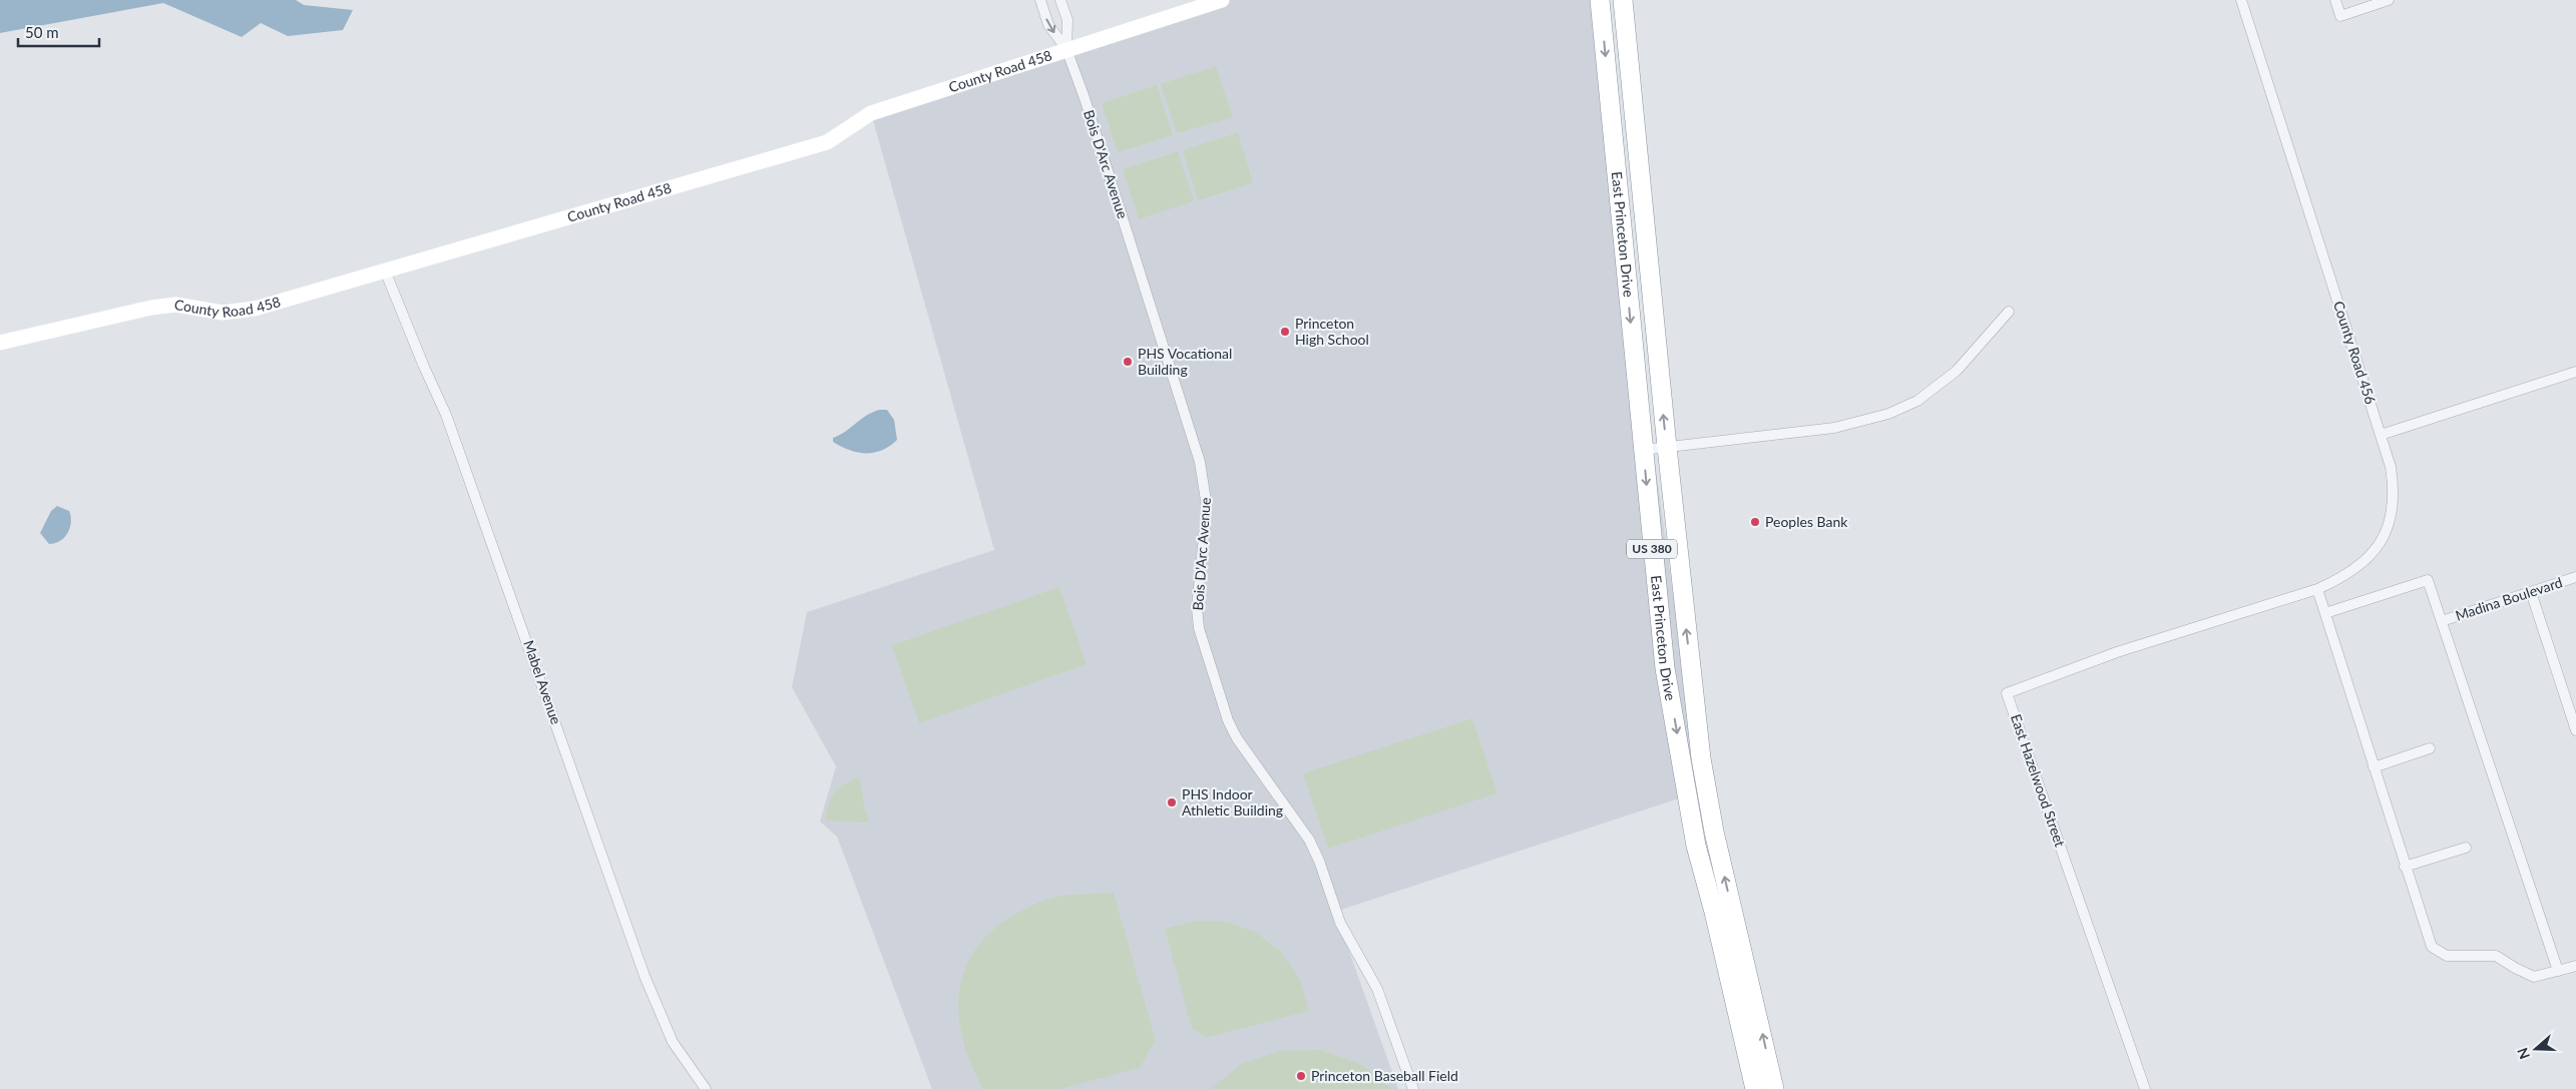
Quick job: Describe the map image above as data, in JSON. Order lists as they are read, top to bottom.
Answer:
{
  "streets": {
    "highway": ["East Princeton Drive", "US 380"],
    "street": [
      "County Road 458",
      "Bois D'Arc Avenue",
      "County Road 456",
      "Madina Boulevard",
      "Mabel Avenue",
      "East Hazelwood Street"
    ]
  },
  "crossings": [
    ["County Road 458", "Bois D'Arc Avenue"],
    ["County Road 458", "Mabel Avenue"],
    ["County Road 456", "East Hazelwood Street"]
  ],
  "places": [
    "Princeton High School",
    "PHS Vocational Building",
    "Peoples Bank",
    "PHS Indoor Athletic Building",
    "Princeton Baseball Field"
  ],
  "scale_bar": "50 m",
  "north": "left"
}
